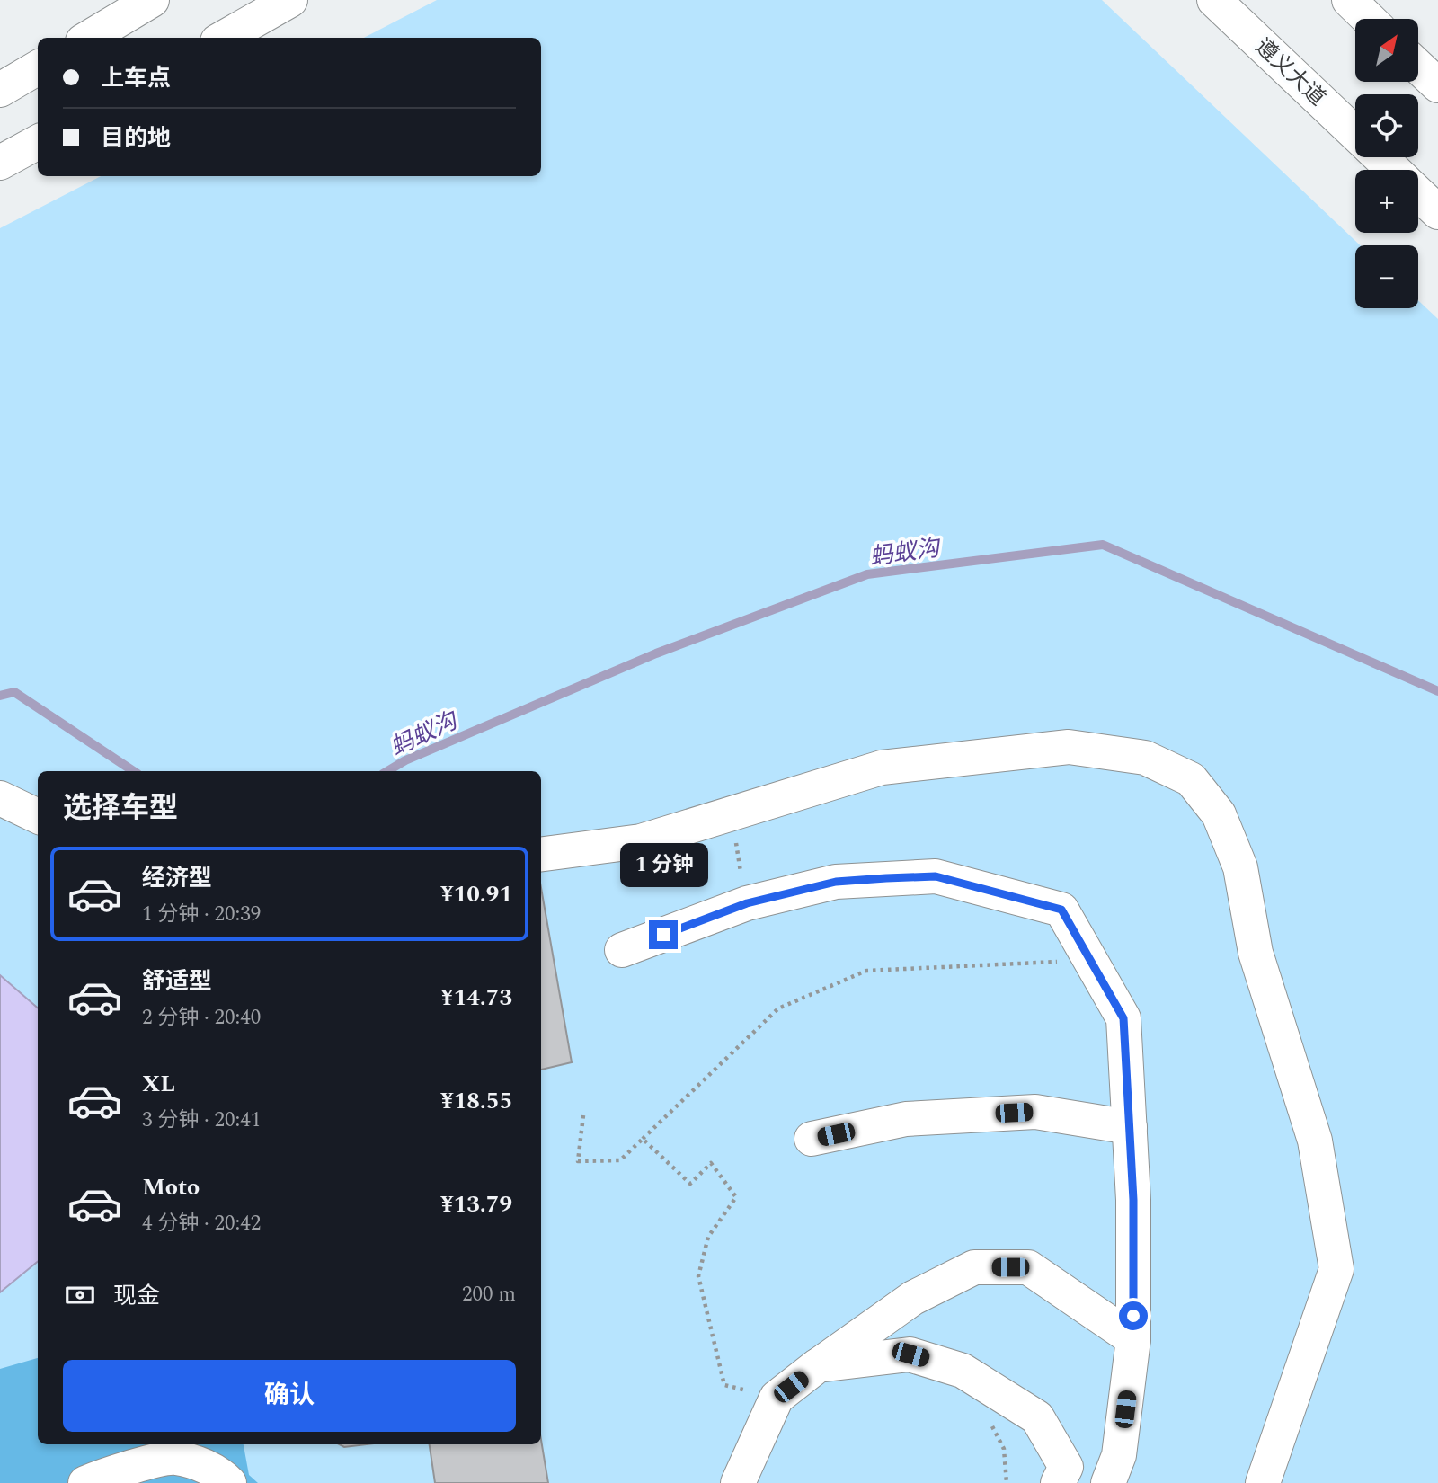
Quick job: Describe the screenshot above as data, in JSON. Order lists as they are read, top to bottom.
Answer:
{
  "streets": {
    "main road": ["遵义大道"]
  },
  "water": ["蚂蚁沟"],
  "north": "top right",
  "page": {
    "map_buttons": ["+", "−"],
    "banner": ["上车点", "目的地"],
    "heading": "选择车型",
    "bubble": "1 分钟",
    "list": [
      {
        "name": "经济型",
        "note": "1 分钟 · 20:39",
        "value": "¥10.91"
      },
      {
        "name": "舒适型",
        "note": "2 分钟 · 20:40",
        "value": "¥14.73"
      },
      {
        "name": "XL",
        "note": "3 分钟 · 20:41",
        "value": "¥18.55"
      },
      {
        "name": "Moto",
        "note": "4 分钟 · 20:42",
        "value": "¥13.79"
      }
    ],
    "pay": ["现金", "200 m"],
    "buttons": "确认"
  }
}
